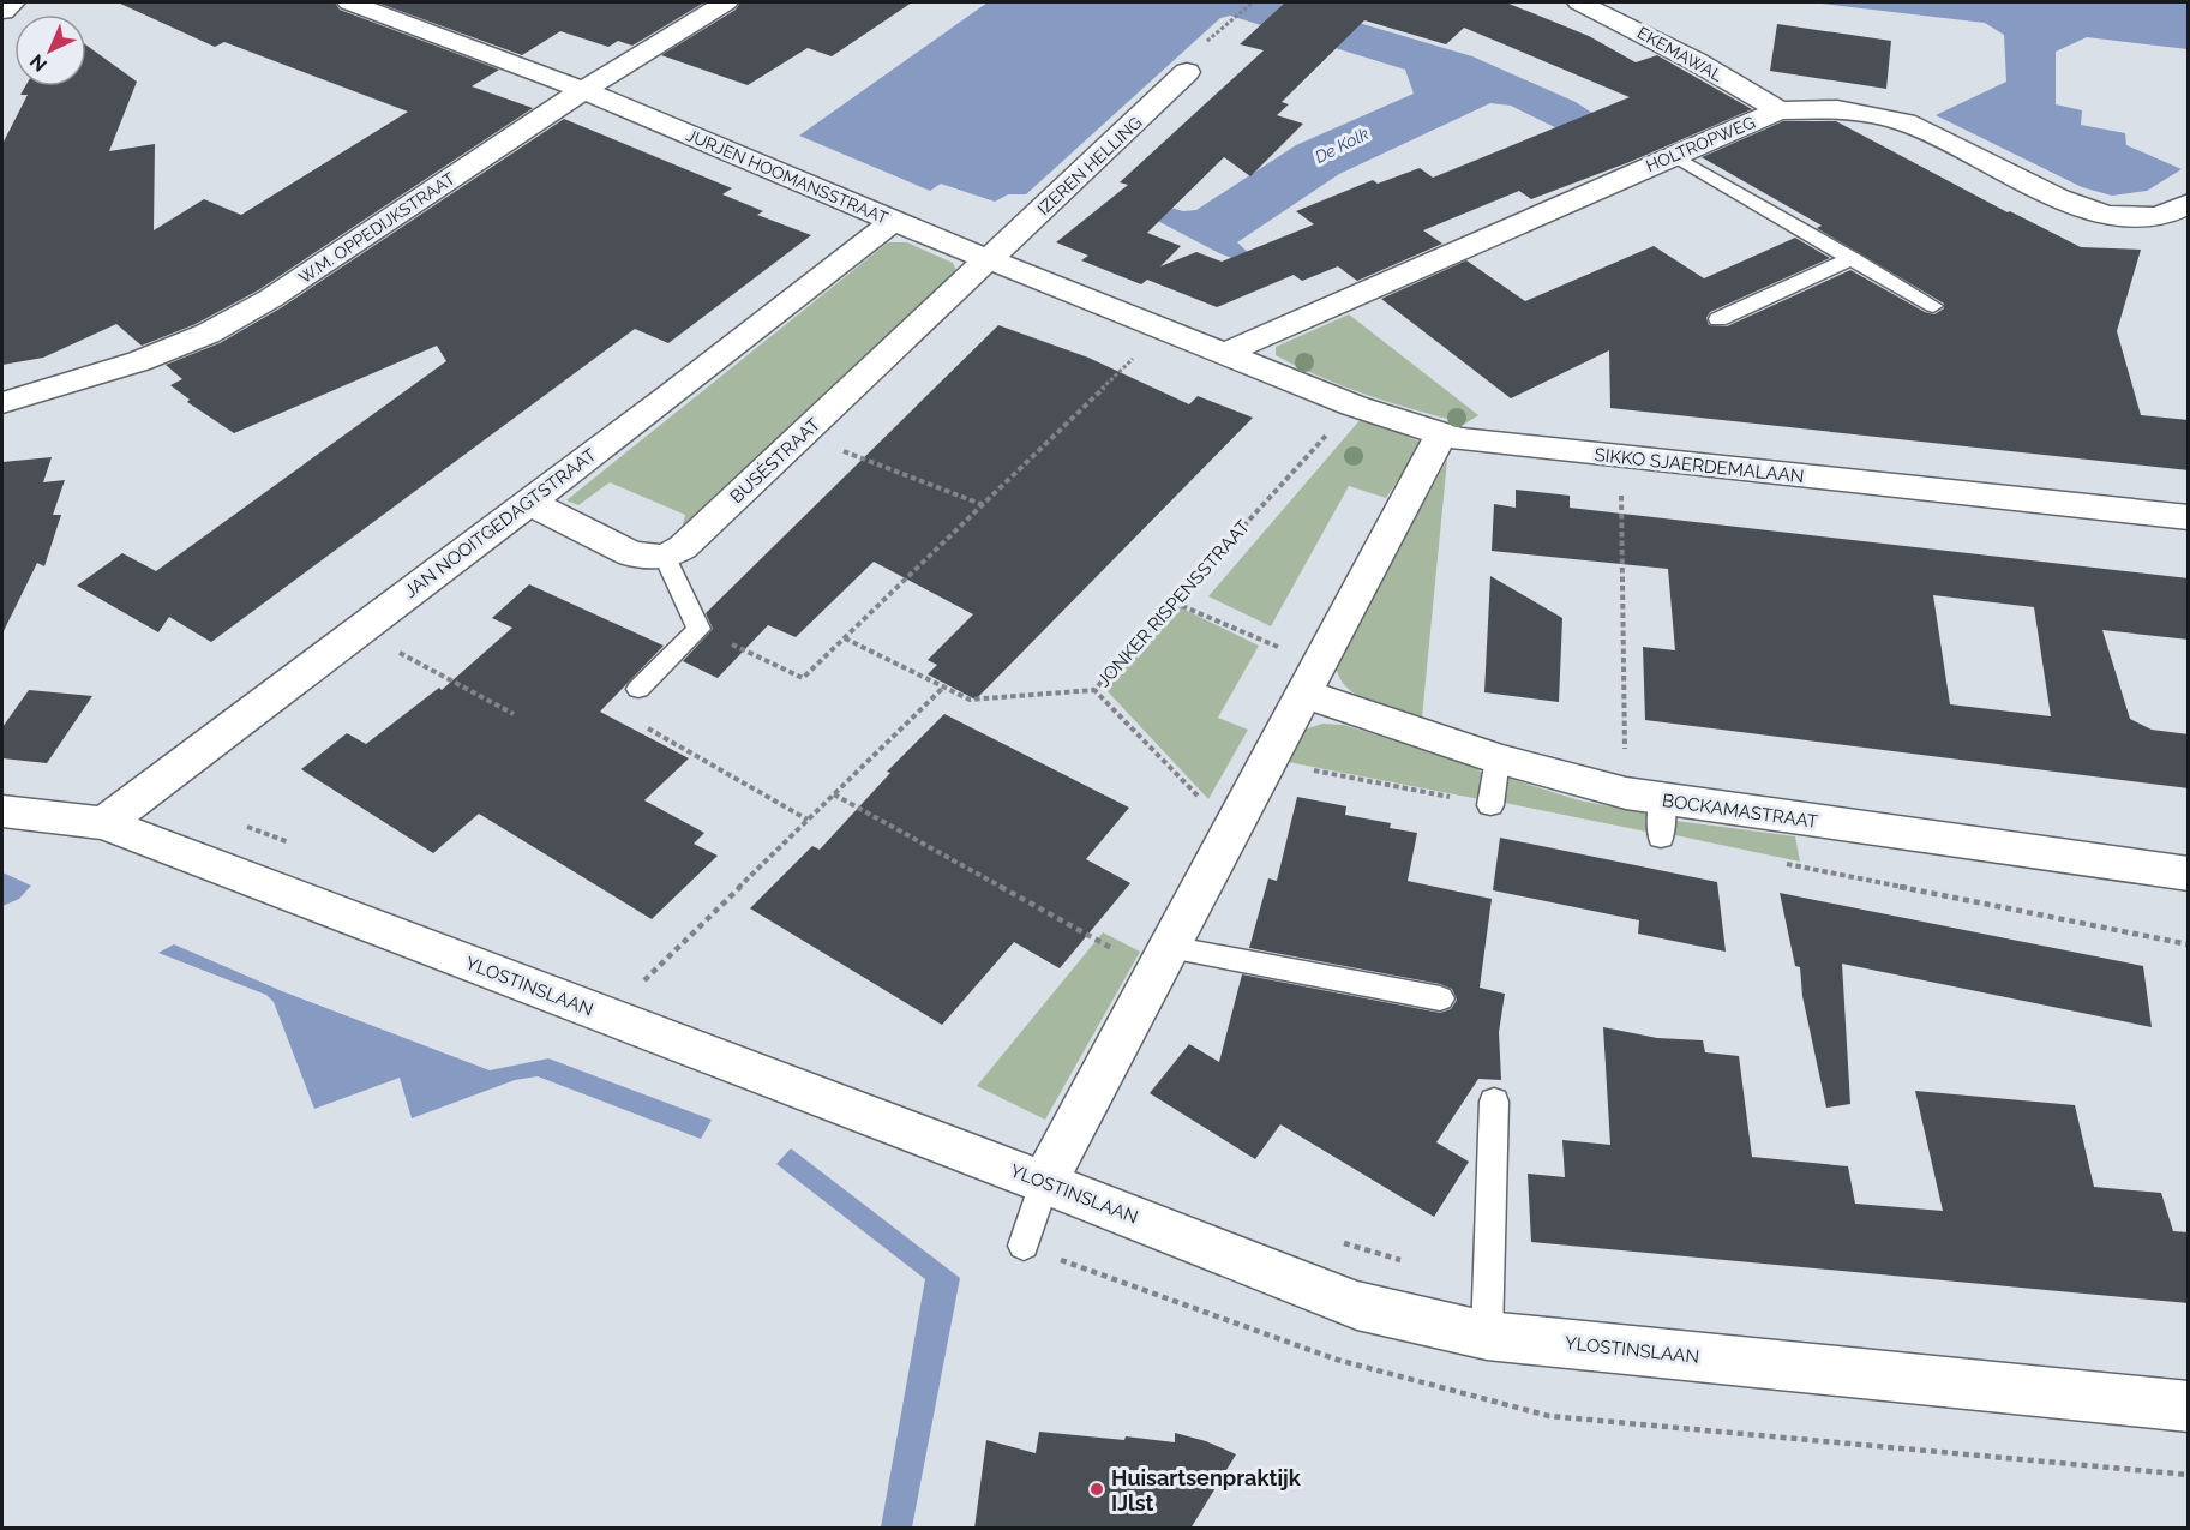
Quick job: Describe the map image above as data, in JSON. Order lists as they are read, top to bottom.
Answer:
{
  "streets": {
    "street": [
      "EKEMAWAL",
      "HOLTROPWEG",
      "IZEREN HELLING",
      "JURJEN HOOMANSSTRAAT",
      "W.M. OPPEDIJKSTRAAT",
      "BUSÉSTRAAT",
      "SIKKO SJAERDEMALAAN",
      "JAN NOOITGEDAGTSTRAAT",
      "BOCKAMASTRAAT",
      "YLOSTINSLAAN"
    ],
    "path": ["JONKER RISPENSSTRAAT"]
  },
  "crossings": [
    ["EKEMAWAL", "HOLTROPWEG"],
    ["HOLTROPWEG", "JURJEN HOOMANSSTRAAT"],
    ["HOLTROPWEG", "SIKKO SJAERDEMALAAN"],
    ["IZEREN HELLING", "JURJEN HOOMANSSTRAAT"],
    ["IZEREN HELLING", "BUSÉSTRAAT"],
    ["JURJEN HOOMANSSTRAAT", "W.M. OPPEDIJKSTRAAT"],
    ["JURJEN HOOMANSSTRAAT", "BUSÉSTRAAT"],
    ["JURJEN HOOMANSSTRAAT", "SIKKO SJAERDEMALAAN"],
    ["JURJEN HOOMANSSTRAAT", "JAN NOOITGEDAGTSTRAAT"],
    ["SIKKO SJAERDEMALAAN", "JONKER RISPENSSTRAAT"],
    ["JAN NOOITGEDAGTSTRAAT", "YLOSTINSLAAN"]
  ],
  "water": ["De Kolk"],
  "places": ["Huisartsenpraktijk IJlst"],
  "north": "bottom left"
}
